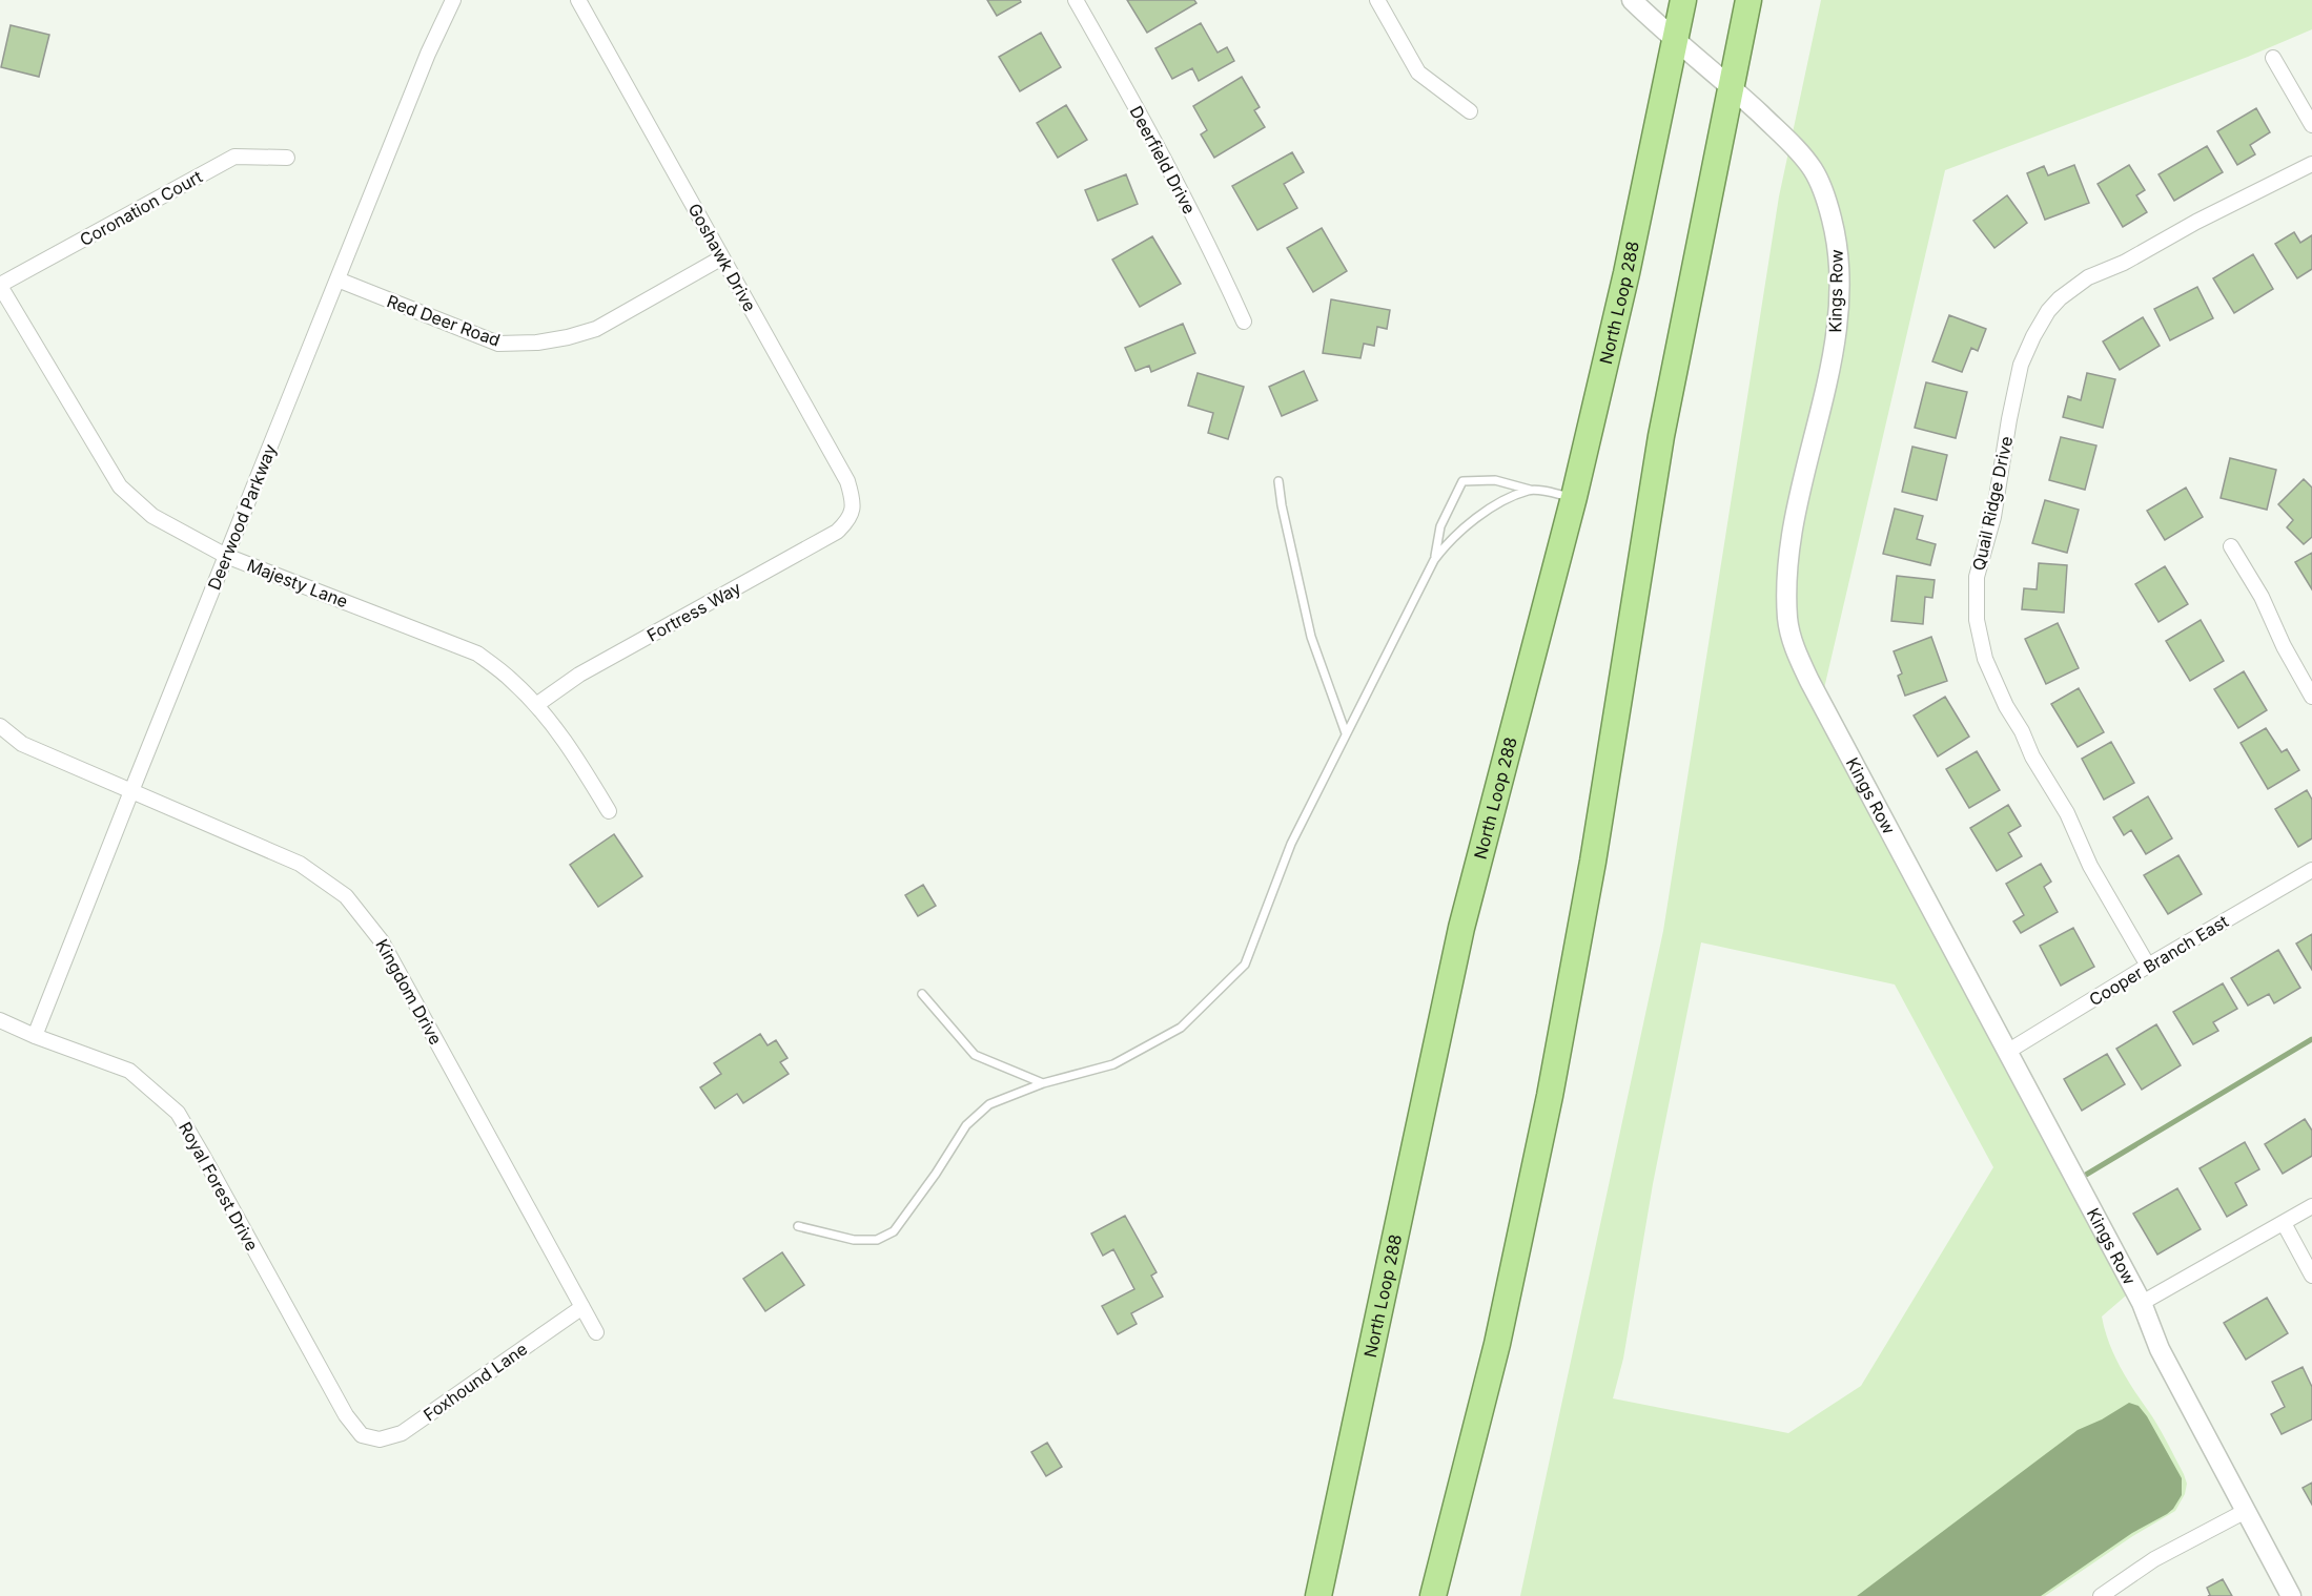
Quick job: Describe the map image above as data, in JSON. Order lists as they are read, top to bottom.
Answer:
{
  "streets": {
    "highway": ["North Loop 288"],
    "street": [
      "Deerfield Drive",
      "Coronation Court",
      "Goshawk Drive",
      "Kings Row",
      "Red Deer Road",
      "Quail Ridge Drive",
      "Deerwood Parkway",
      "Majesty Lane",
      "Fortress Way",
      "Cooper Branch East",
      "Kingdom Drive",
      "Royal Forest Drive",
      "Foxhound Lane"
    ]
  },
  "crossings": [
    ["Coronation Court", "Majesty Lane"],
    ["Goshawk Drive", "Red Deer Road"],
    ["Goshawk Drive", "Fortress Way"],
    ["Kings Row", "North Loop 288"],
    ["Kings Row", "Cooper Branch East"],
    ["Red Deer Road", "Deerwood Parkway"],
    ["Quail Ridge Drive", "Cooper Branch East"],
    ["Deerwood Parkway", "Majesty Lane"],
    ["Deerwood Parkway", "Kingdom Drive"],
    ["Deerwood Parkway", "Royal Forest Drive"],
    ["Majesty Lane", "Fortress Way"],
    ["Kingdom Drive", "Foxhound Lane"],
    ["Royal Forest Drive", "Foxhound Lane"]
  ]
}
